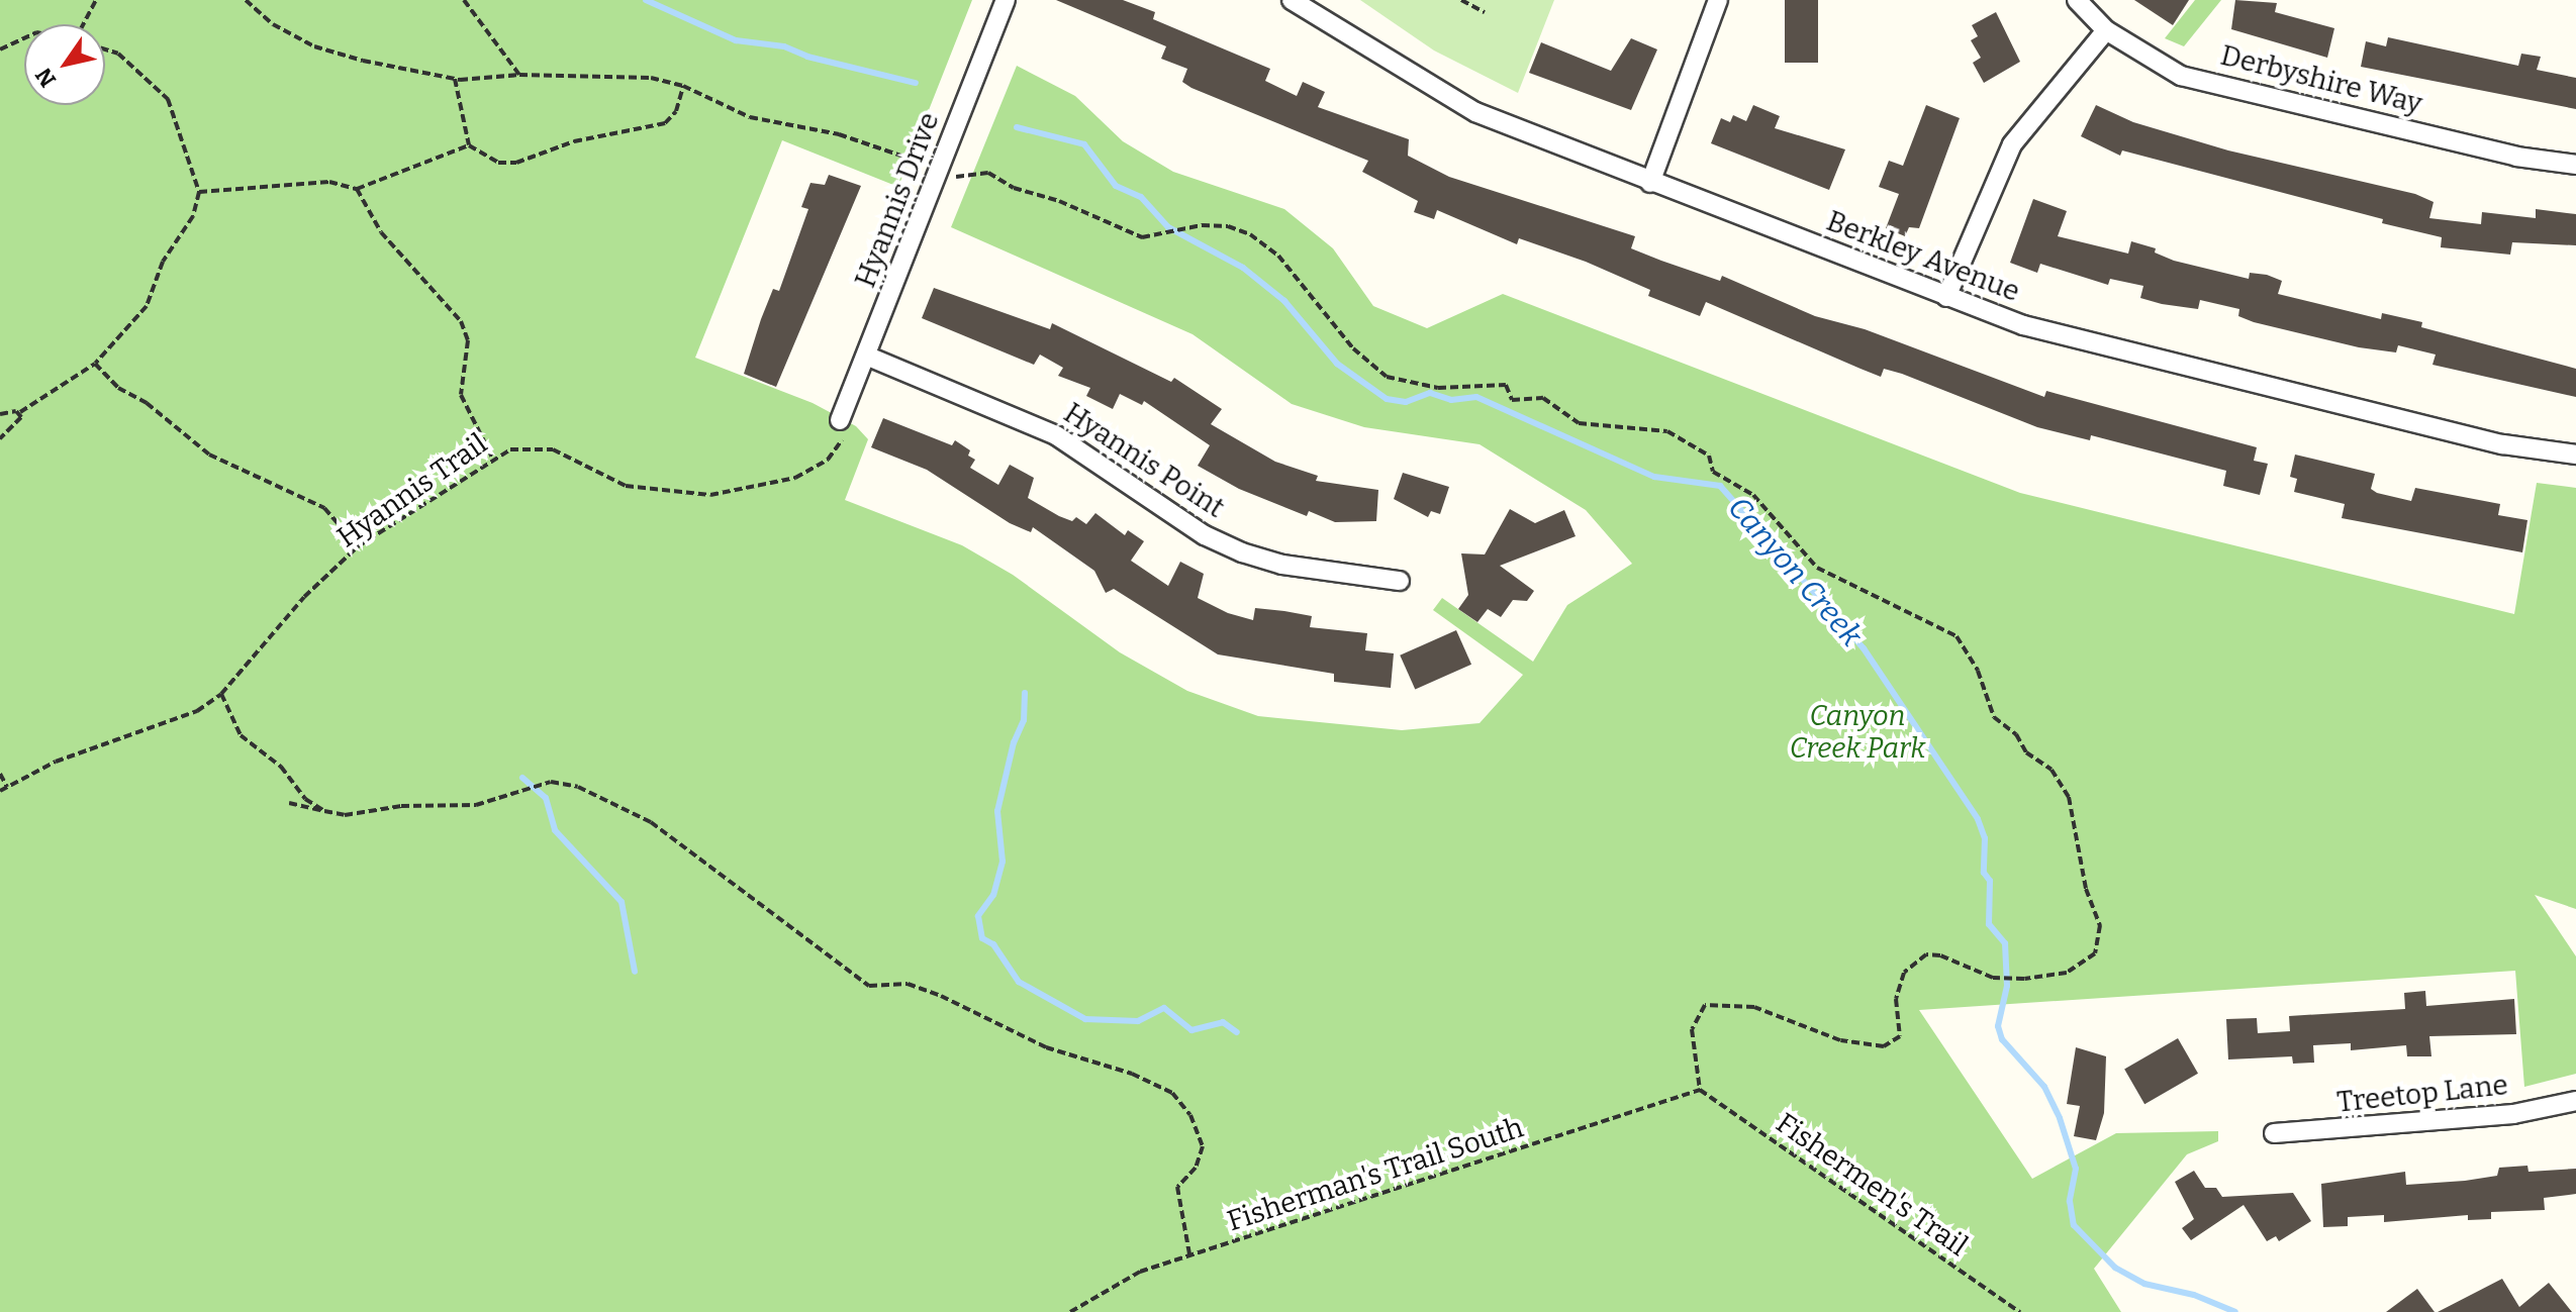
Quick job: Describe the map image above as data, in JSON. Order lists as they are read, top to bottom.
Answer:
{
  "streets": {
    "street": [
      "Derbyshire Way",
      "Hyannis Drive",
      "Berkley Avenue",
      "Hyannis Point",
      "Treetop Lane"
    ],
    "path": ["Hyannis Trail", "Fisherman's Trail South", "Fishermen's Trail"]
  },
  "crossings": [
    ["Hyannis Drive", "Hyannis Point"],
    ["Hyannis Drive", "Hyannis Trail"],
    ["Fisherman's Trail South", "Fishermen's Trail"]
  ],
  "water": ["Canyon Creek"],
  "parks": ["Canyon Creek Park"],
  "north": "bottom left"
}
